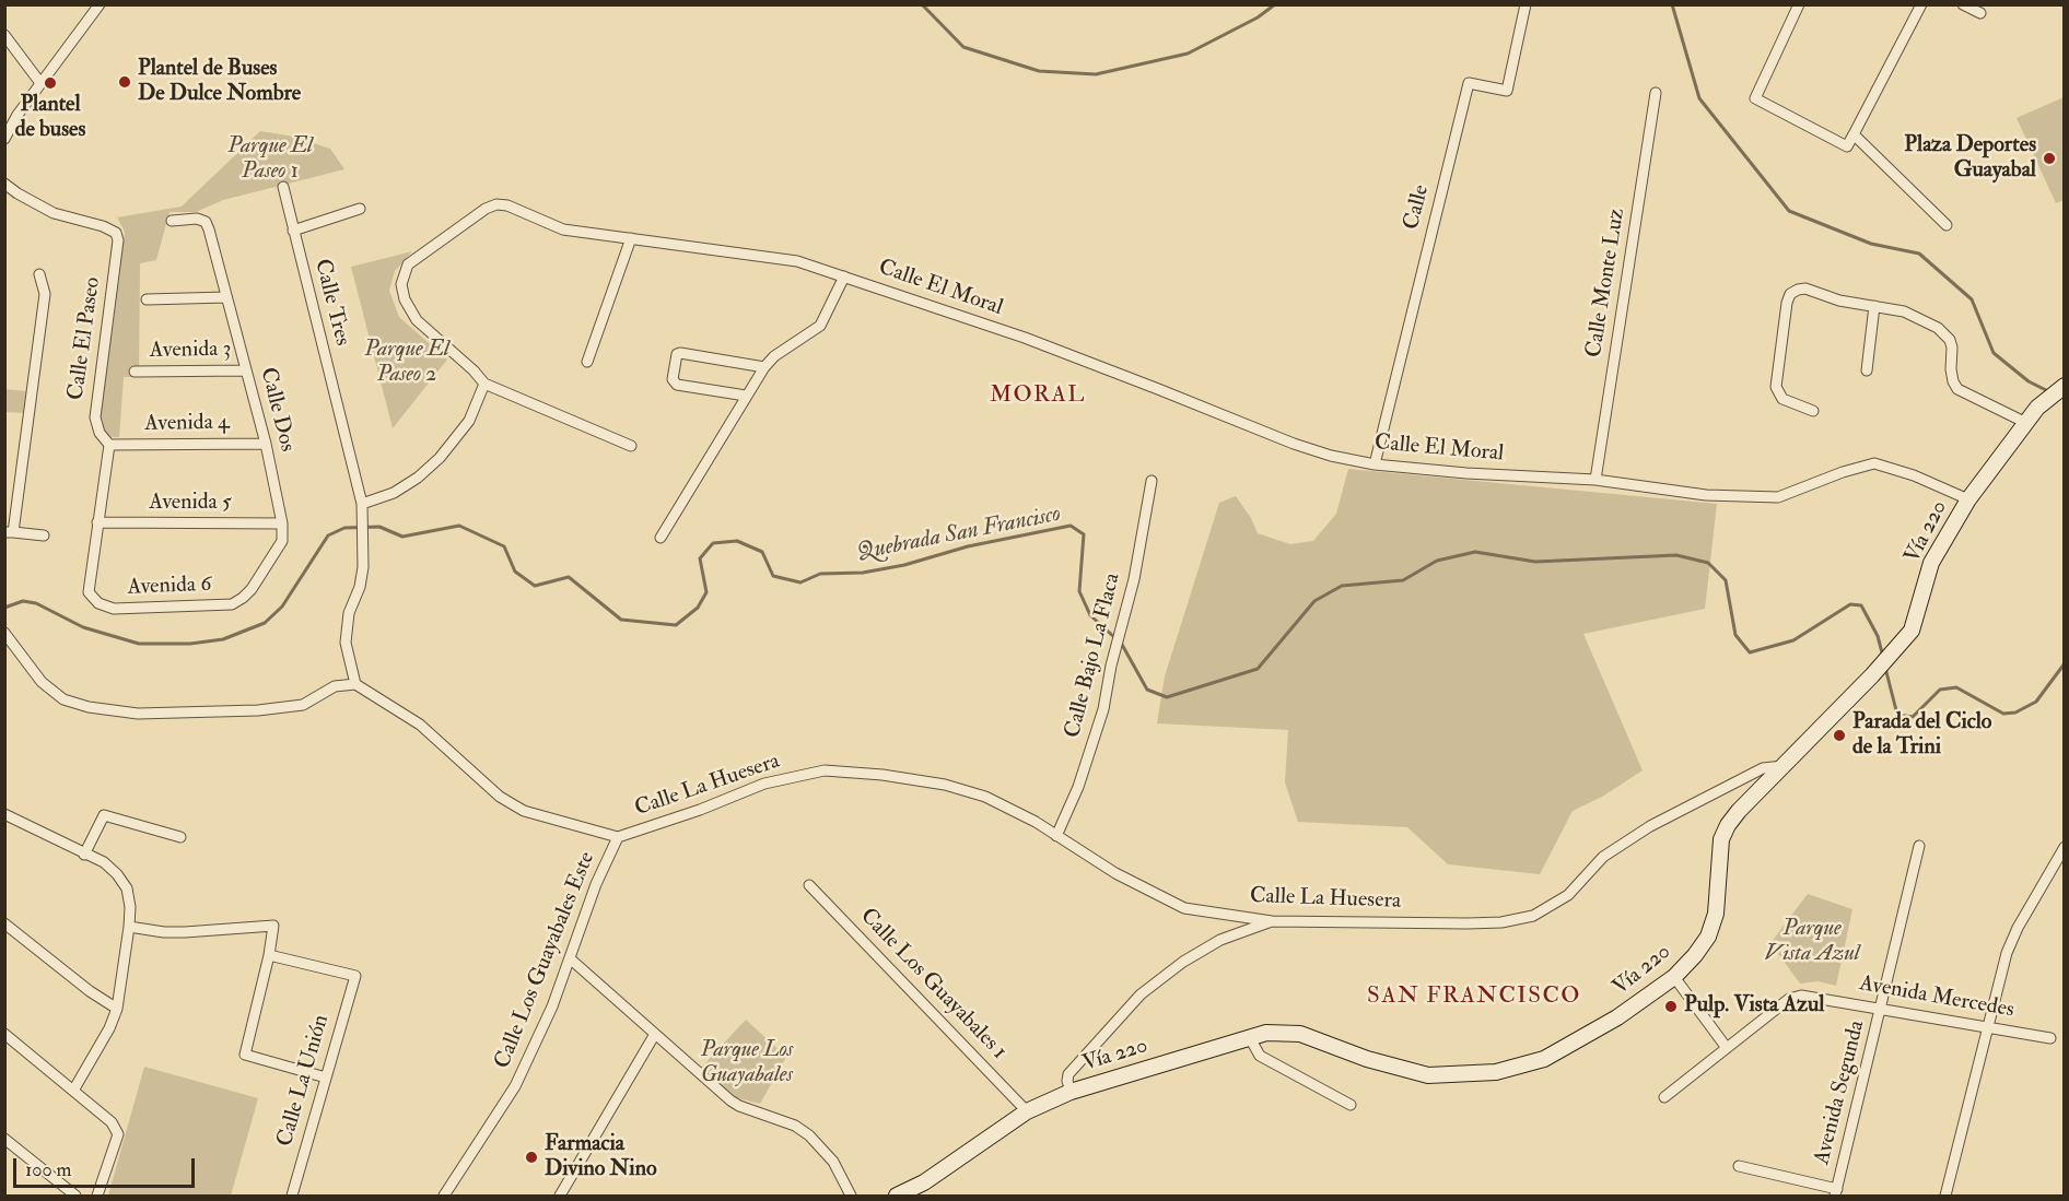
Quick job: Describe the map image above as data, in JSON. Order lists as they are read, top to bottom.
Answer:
{
  "streets": {
    "main road": ["Vía 220"],
    "street": [
      "Calle",
      "Calle Monte Luz",
      "Calle El Moral",
      "Calle Tres",
      "Calle El Paseo",
      "Avenida 3",
      "Calle Dos",
      "Avenida 4",
      "Avenida 5",
      "Avenida 6",
      "Calle Bajo La Flaca",
      "Calle La Huesera",
      "Calle Los Guayabales Este",
      "Calle Los Guayabales 1",
      "Avenida Mercedes",
      "Calle La Unión",
      "Avenida Segunda"
    ]
  },
  "crossings": [
    ["Calle", "Calle El Moral"],
    ["Calle Monte Luz", "Calle El Moral"],
    ["Calle El Moral", "Vía 220"],
    ["Calle El Paseo", "Avenida 4"],
    ["Avenida 3", "Calle Dos"],
    ["Calle Dos", "Avenida 4"],
    ["Calle Dos", "Avenida 5"],
    ["Calle Dos", "Avenida 6"],
    ["Avenida 5", "Avenida 6"],
    ["Vía 220", "Calle La Huesera"],
    ["Vía 220", "Calle Los Guayabales 1"],
    ["Calle Bajo La Flaca", "Calle La Huesera"],
    ["Calle La Huesera", "Calle Los Guayabales Este"],
    ["Avenida Mercedes", "Avenida Segunda"]
  ],
  "districts": ["MORAL", "SAN FRANCISCO"],
  "water": ["Quebrada San Francisco"],
  "parks": [
    "Parque El Paseo 1",
    "Parque El Paseo 2",
    "Parque Vista Azul",
    "Parque Los Guayabales"
  ],
  "places": [
    "Plantel de Buses De Dulce Nombre",
    "Plantel de buses",
    "Plaza Deportes Guayabal",
    "Parada del Ciclo de la Trini",
    "Pulp. Vista Azul",
    "Farmacia Divino Nino"
  ],
  "scale_bar": "100 m"
}
